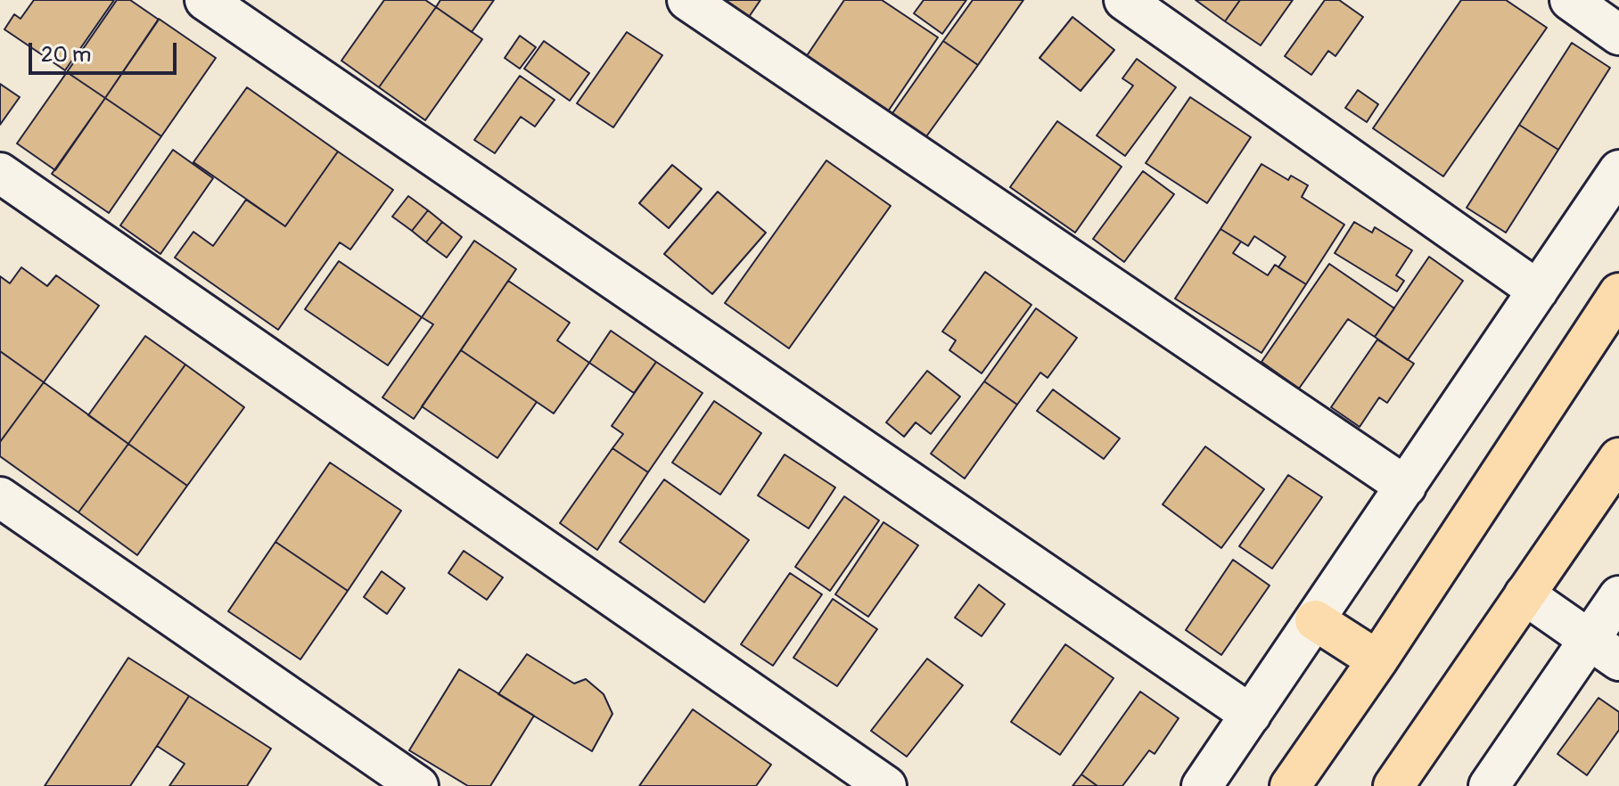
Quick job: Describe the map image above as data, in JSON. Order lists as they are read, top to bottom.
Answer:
{
  "scale_bar": "20 m"
}
